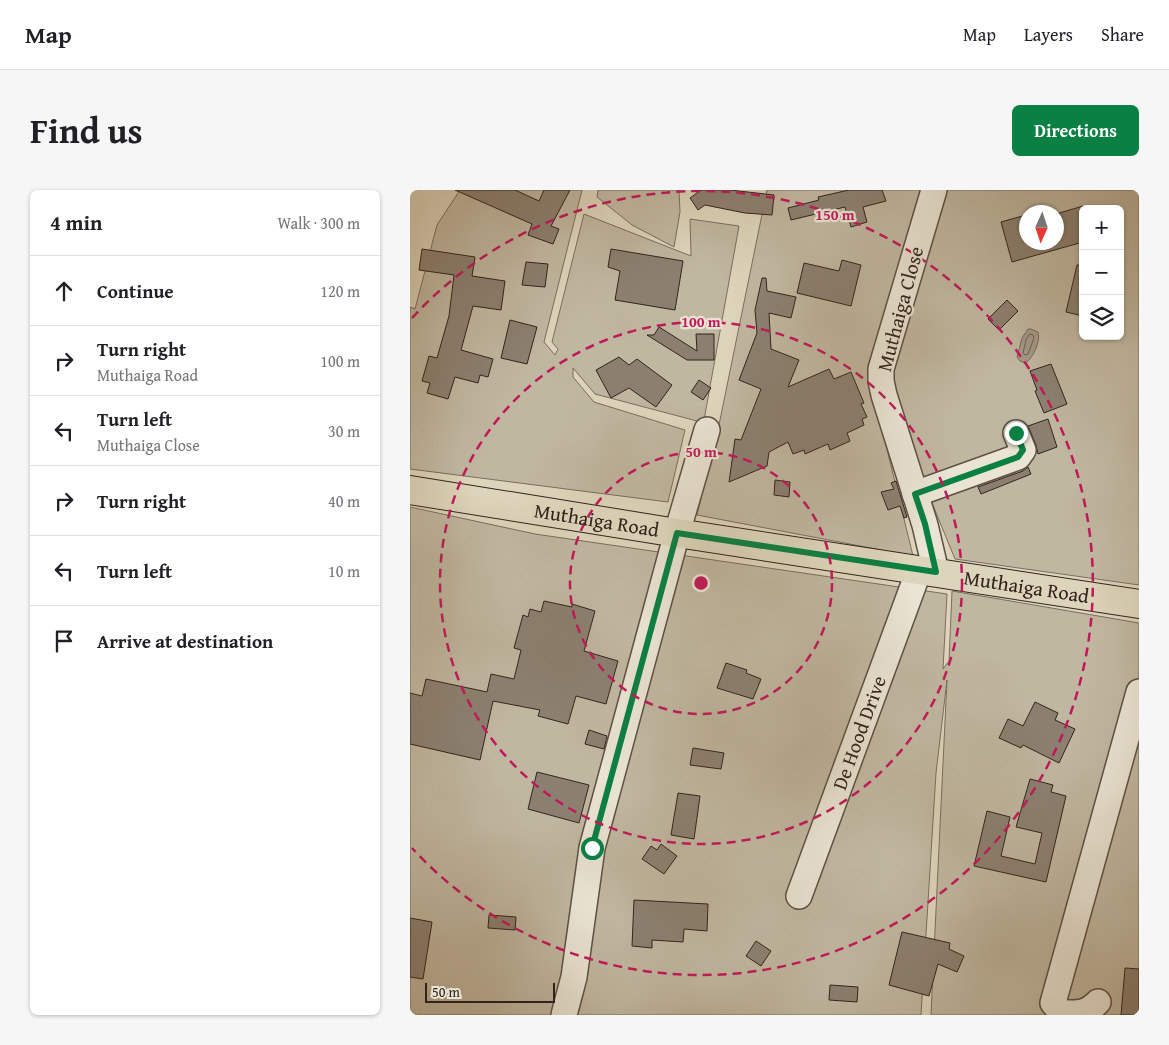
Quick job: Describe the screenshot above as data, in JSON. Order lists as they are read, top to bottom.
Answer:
{
  "streets": {
    "main road": ["Muthaiga Road"],
    "street": ["Muthaiga Close", "De Hood Drive"]
  },
  "crossings": [
    ["Muthaiga Close", "Muthaiga Road"],
    ["Muthaiga Close", "De Hood Drive"],
    ["Muthaiga Road", "De Hood Drive"]
  ],
  "scale_bar": "50 m",
  "north": "bottom",
  "page": {
    "header": "Map",
    "nav": ["Map", "Layers", "Share"],
    "title": "Find us",
    "buttons": "Directions",
    "heading": ["4 min", "Walk · 300 m"],
    "map_buttons": ["+", "−"],
    "list": [
      ["Continue", "120 m"],
      ["Turn right", "Muthaiga Road", "100 m"],
      ["Turn left", "Muthaiga Close", "30 m"],
      ["Turn right", "40 m"],
      ["Turn left", "10 m"],
      "Arrive at destination"
    ],
    "scale": "50 m"
  },
  "rings": ["150 m", "100 m", "50 m"]
}
